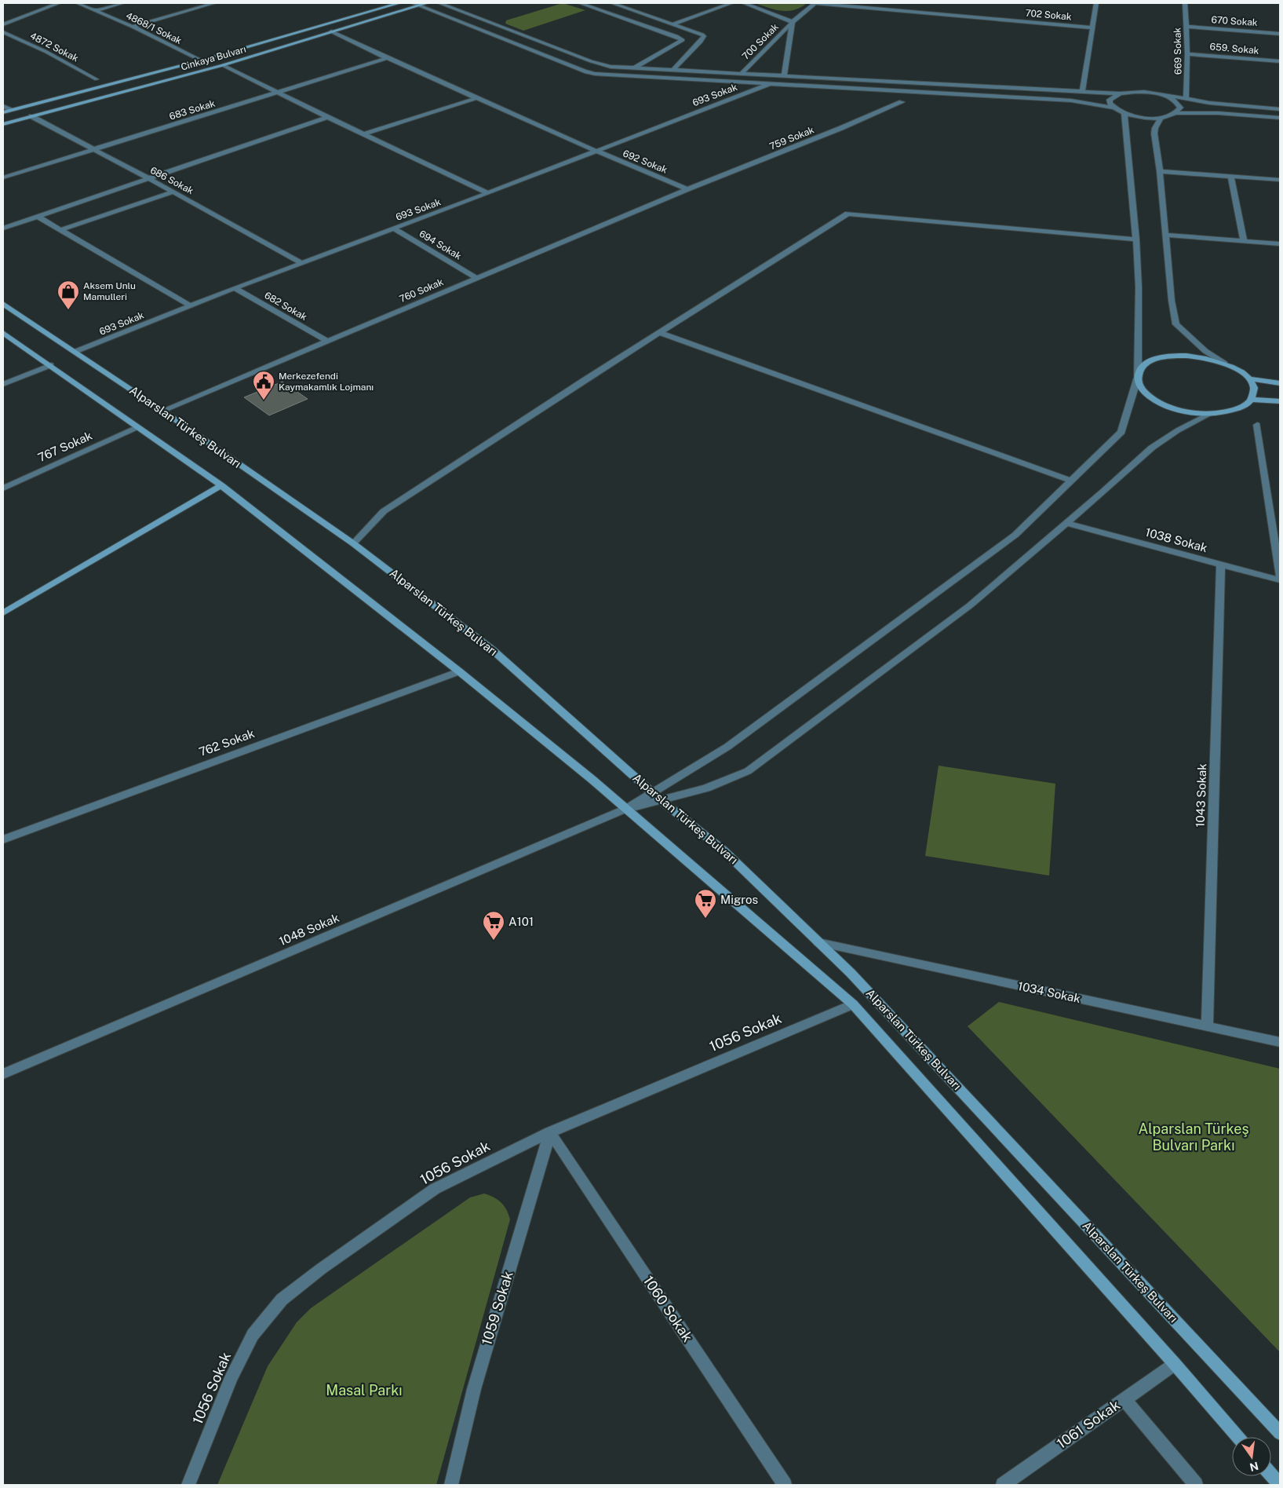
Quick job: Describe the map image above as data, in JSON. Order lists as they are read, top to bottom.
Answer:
{
  "streets": {
    "main road": ["Cinkaya Bulvarı", "Alparslan Türkeş Bulvarı"],
    "street": [
      "702 Sokak",
      "670 Sokak",
      "4868/1 Sokak",
      "700 Sokak",
      "4872 Sokak",
      "659. Sokak",
      "669 Sokak",
      "693 Sokak",
      "683 Sokak",
      "759 Sokak",
      "692 Sokak",
      "686 Sokak",
      "694 Sokak",
      "760 Sokak",
      "682 Sokak",
      "767 Sokak",
      "1038 Sokak",
      "762 Sokak",
      "1043 Sokak",
      "1048 Sokak",
      "1034 Sokak",
      "1056 Sokak",
      "1059 Sokak",
      "1060 Sokak",
      "1061 Sokak"
    ]
  },
  "crossings": [
    ["702 Sokak", "700 Sokak"],
    ["670 Sokak", "669 Sokak"],
    ["4868/1 Sokak", "Cinkaya Bulvarı"],
    ["659. Sokak", "669 Sokak"],
    ["Cinkaya Bulvarı", "692 Sokak"],
    ["Cinkaya Bulvarı", "686 Sokak"],
    ["693 Sokak", "692 Sokak"],
    ["693 Sokak", "686 Sokak"],
    ["693 Sokak", "694 Sokak"],
    ["693 Sokak", "682 Sokak"],
    ["693 Sokak", "Alparslan Türkeş Bulvarı"],
    ["683 Sokak", "692 Sokak"],
    ["683 Sokak", "686 Sokak"],
    ["759 Sokak", "692 Sokak"],
    ["759 Sokak", "760 Sokak"],
    ["692 Sokak", "760 Sokak"],
    ["694 Sokak", "760 Sokak"],
    ["760 Sokak", "682 Sokak"],
    ["760 Sokak", "Alparslan Türkeş Bulvarı"],
    ["Alparslan Türkeş Bulvarı", "767 Sokak"],
    ["Alparslan Türkeş Bulvarı", "762 Sokak"],
    ["Alparslan Türkeş Bulvarı", "1048 Sokak"],
    ["Alparslan Türkeş Bulvarı", "1034 Sokak"],
    ["Alparslan Türkeş Bulvarı", "1056 Sokak"],
    ["Alparslan Türkeş Bulvarı", "1061 Sokak"],
    ["1038 Sokak", "1043 Sokak"],
    ["1043 Sokak", "1034 Sokak"],
    ["1056 Sokak", "1059 Sokak"],
    ["1056 Sokak", "1060 Sokak"],
    ["1059 Sokak", "1060 Sokak"]
  ],
  "parks": ["Alparslan Türkeş Bulvarı Parkı", "Masal Parkı"],
  "places": {
    "shop": ["Aksem Unlu Mamulleri"],
    "public building": ["Merkezefendi Kaymakamlık Lojmanı"],
    "supermarket": ["Migros", "A101"]
  },
  "north": "bottom"
}
